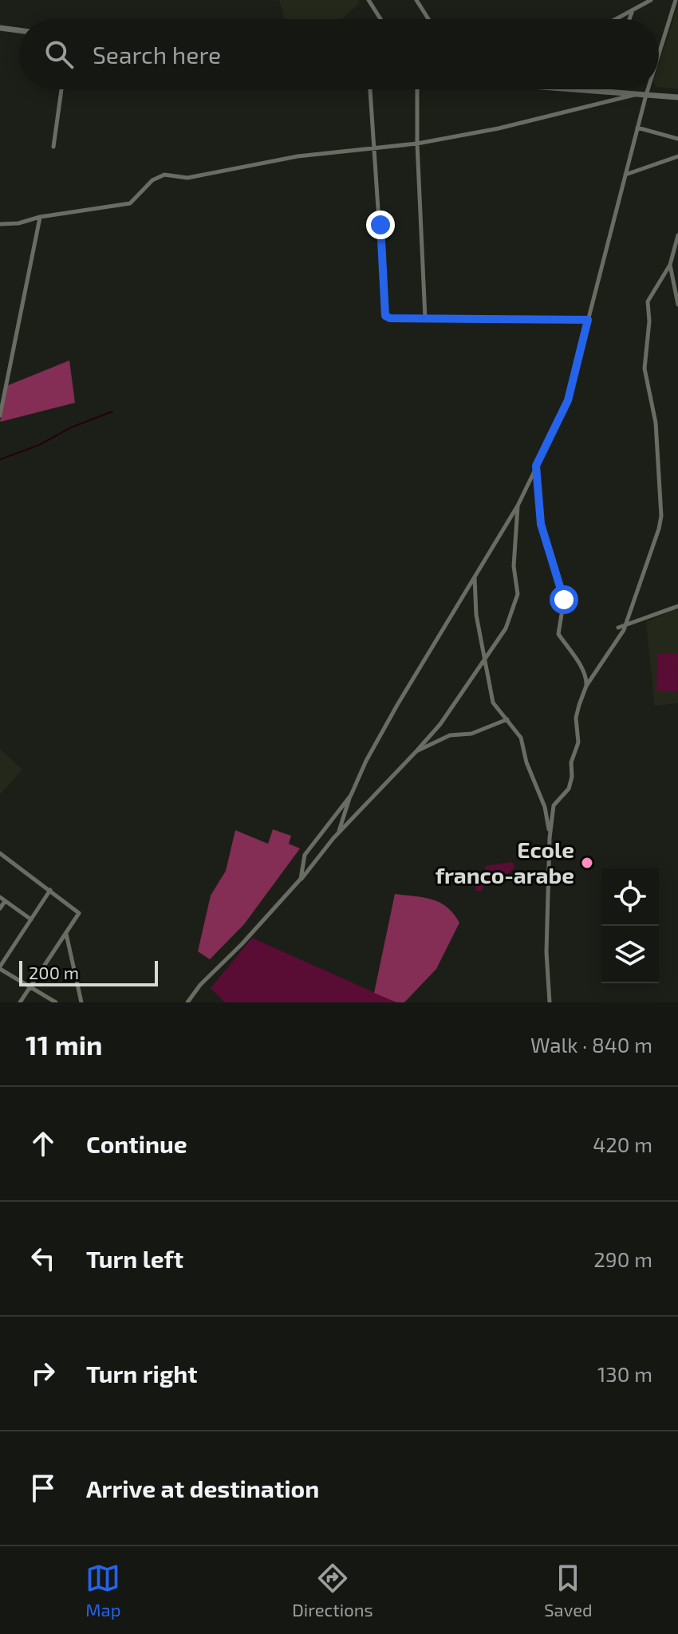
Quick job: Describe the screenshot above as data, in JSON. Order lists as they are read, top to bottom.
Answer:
{
  "places": ["Ecole franco-arabe"],
  "scale_bar": "200 m",
  "page": {
    "search": "Search here",
    "scale": "200 m",
    "heading": ["11 min", "Walk · 840 m"],
    "list": [
      ["Continue", "420 m"],
      ["Turn left", "290 m"],
      ["Turn right", "130 m"],
      "Arrive at destination"
    ],
    "nav": ["Map", "Directions", "Saved"]
  }
}
